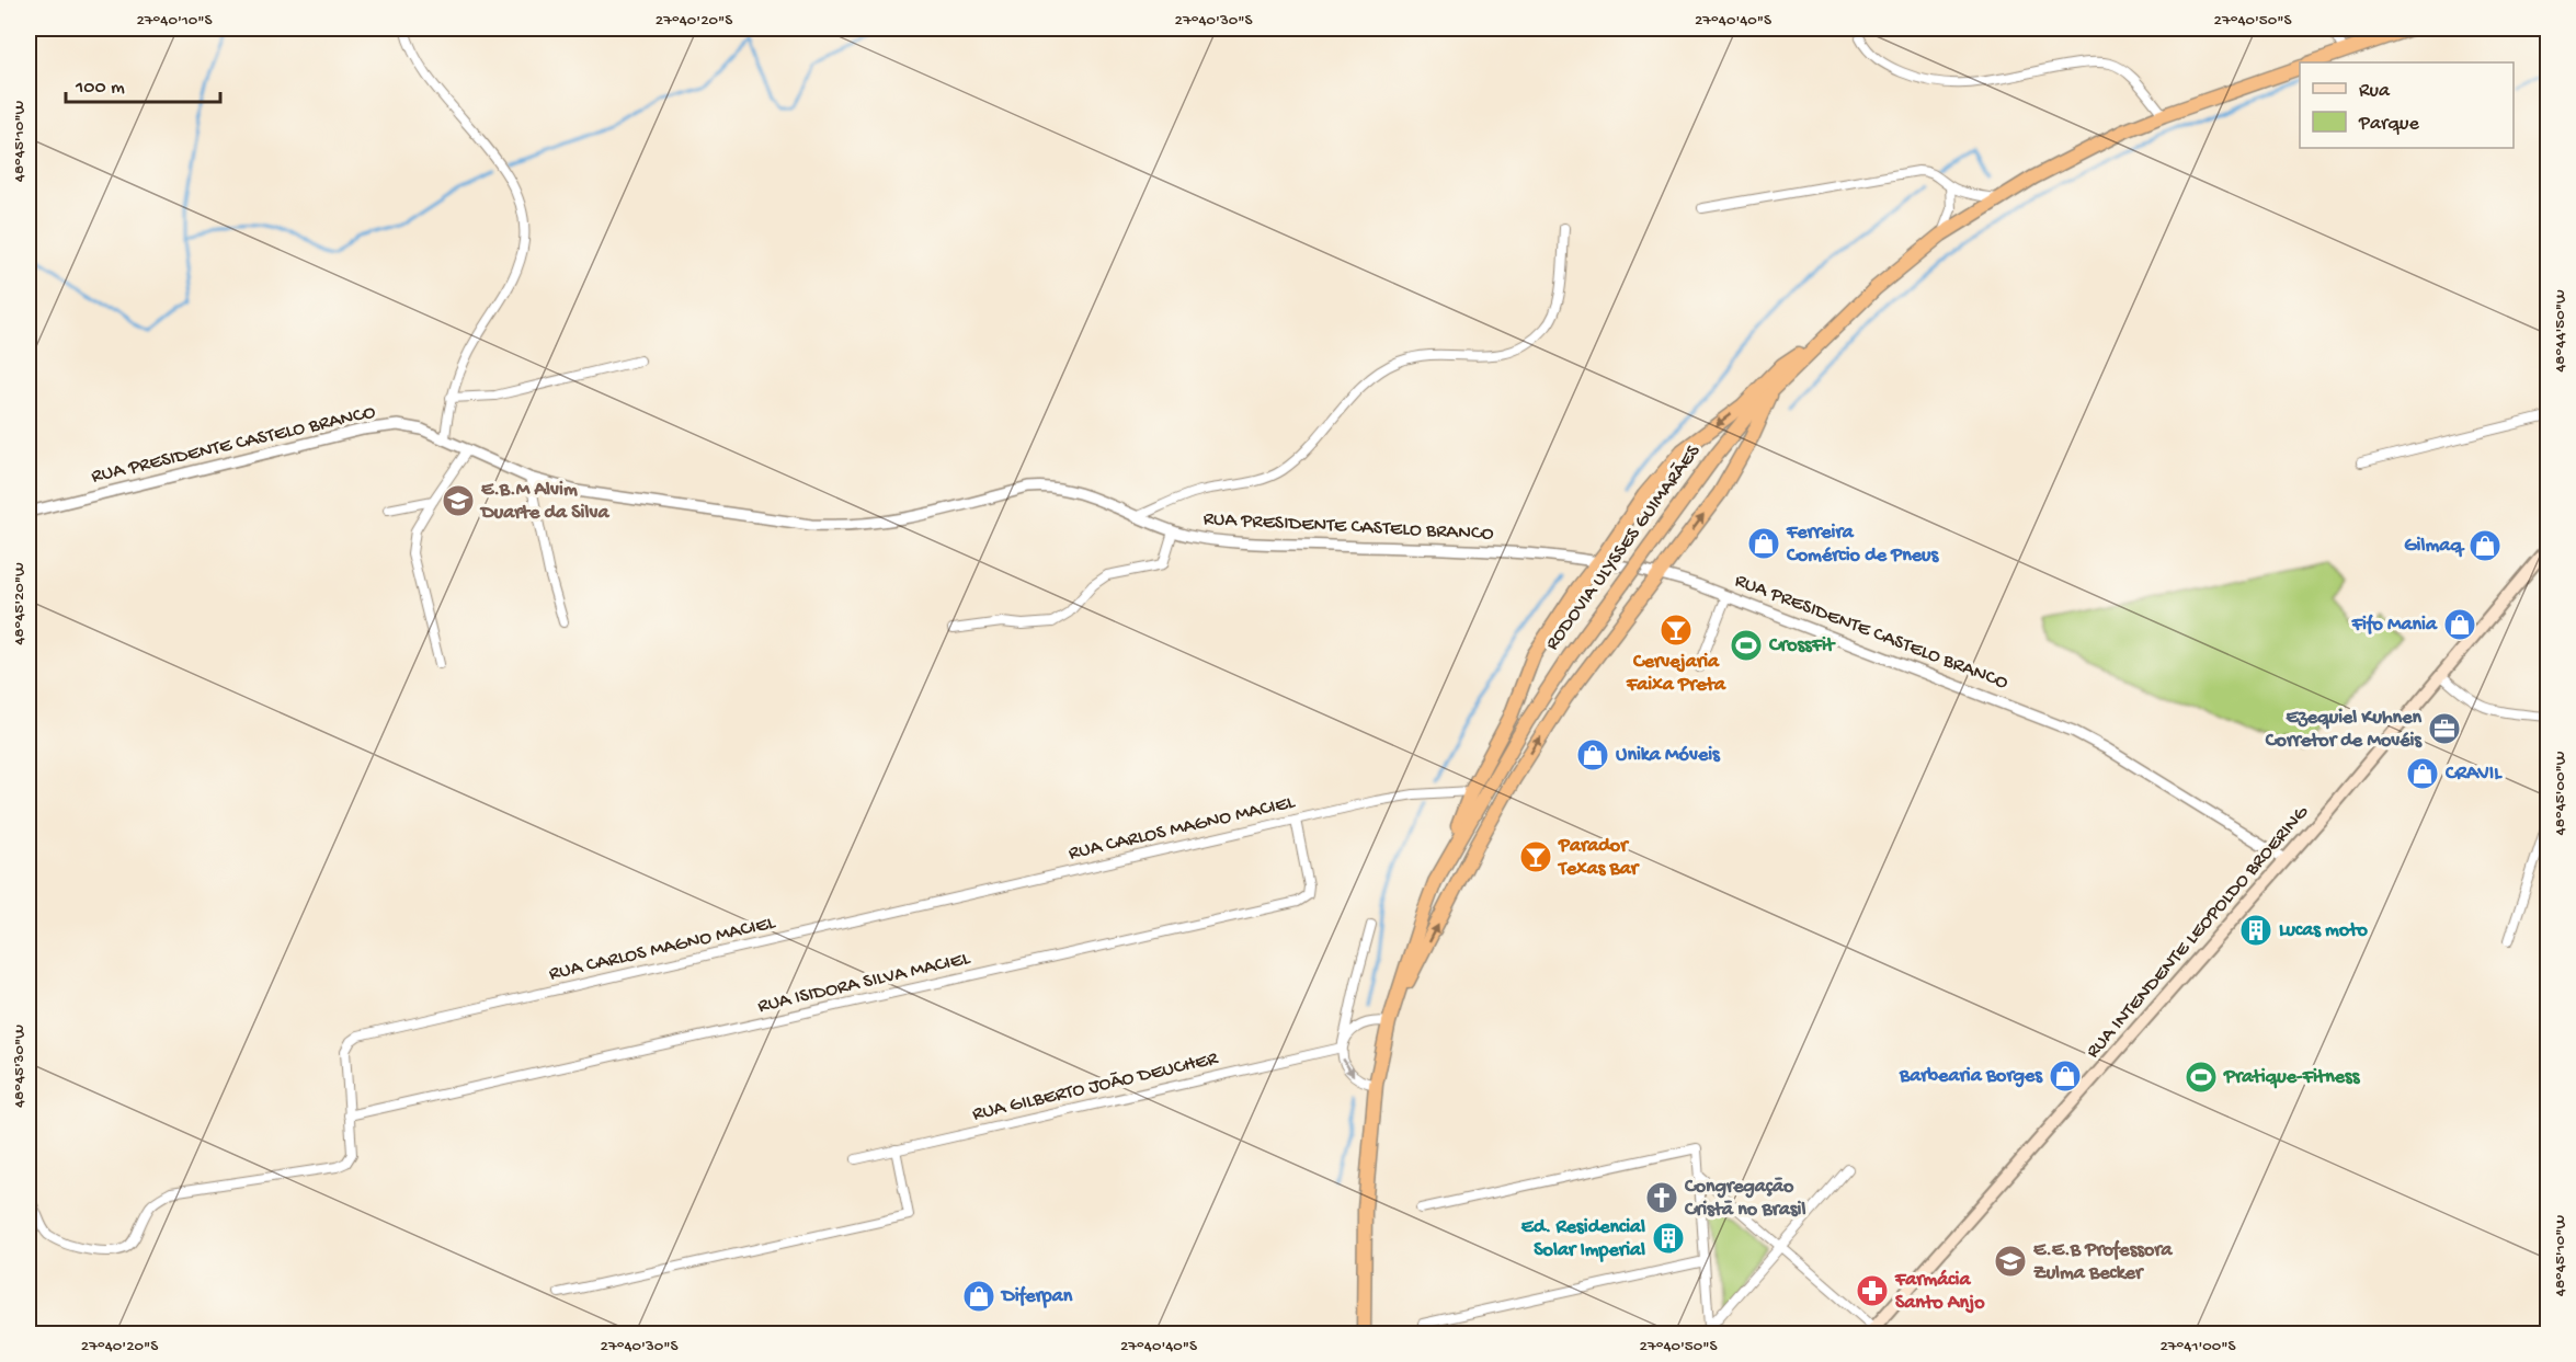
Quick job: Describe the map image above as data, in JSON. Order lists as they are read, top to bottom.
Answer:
{
  "streets": {
    "highway": ["RODOVIA ULYSSES GUIMARÃES"],
    "main road": ["RUA INTENDENTE LEOPOLDO BROERING"],
    "street": [
      "RUA PRESIDENTE CASTELO BRANCO",
      "RUA CARLOS MAGNO MACIEL",
      "RUA ISIDORA SILVA MACIEL",
      "RUA GILBERTO JOÃO DEUCHER"
    ]
  },
  "crossings": [
    ["RUA PRESIDENTE CASTELO BRANCO", "RUA INTENDENTE LEOPOLDO BROERING"],
    ["RUA CARLOS MAGNO MACIEL", "RUA ISIDORA SILVA MACIEL"]
  ],
  "places": {
    "school or university": ["E.B.M Alvim Duarte da Silva", "E.E.B Professora Zulma Becker"],
    "shop": [
      "Ferreira Comércio de Pneus",
      "Gilmaq",
      "Fifo Mania",
      "Unika Móveis",
      "CRAVIL",
      "Barbearia Borges",
      "Diferpan"
    ],
    "bar": ["Cervejaria Faixa Preta", "Parador Texas Bar"],
    "sports": ["CrossFit", "Pratique-Fitness"],
    "office": ["Ezequiel Kuhnen Corretor de Movéis"],
    "building": ["Lucas moto", "Ed. Residencial Solar Imperial"],
    "church": ["Congregação Cristã no Brasil"],
    "pharmacy": ["Farmácia Santo Anjo"]
  },
  "legend": ["Rua", "Parque"],
  "scale_bar": "100 m",
  "coordinates": [
    "27°40'10\"S",
    "27°40'20\"S",
    "27°40'30\"S",
    "27°40'40\"S",
    "27°40'50\"S",
    "48°45'10\"W",
    "48°44'50\"W",
    "48°45'20\"W",
    "48°45'00\"W",
    "48°45'30\"W",
    "27°41'00\"S"
  ]
}
